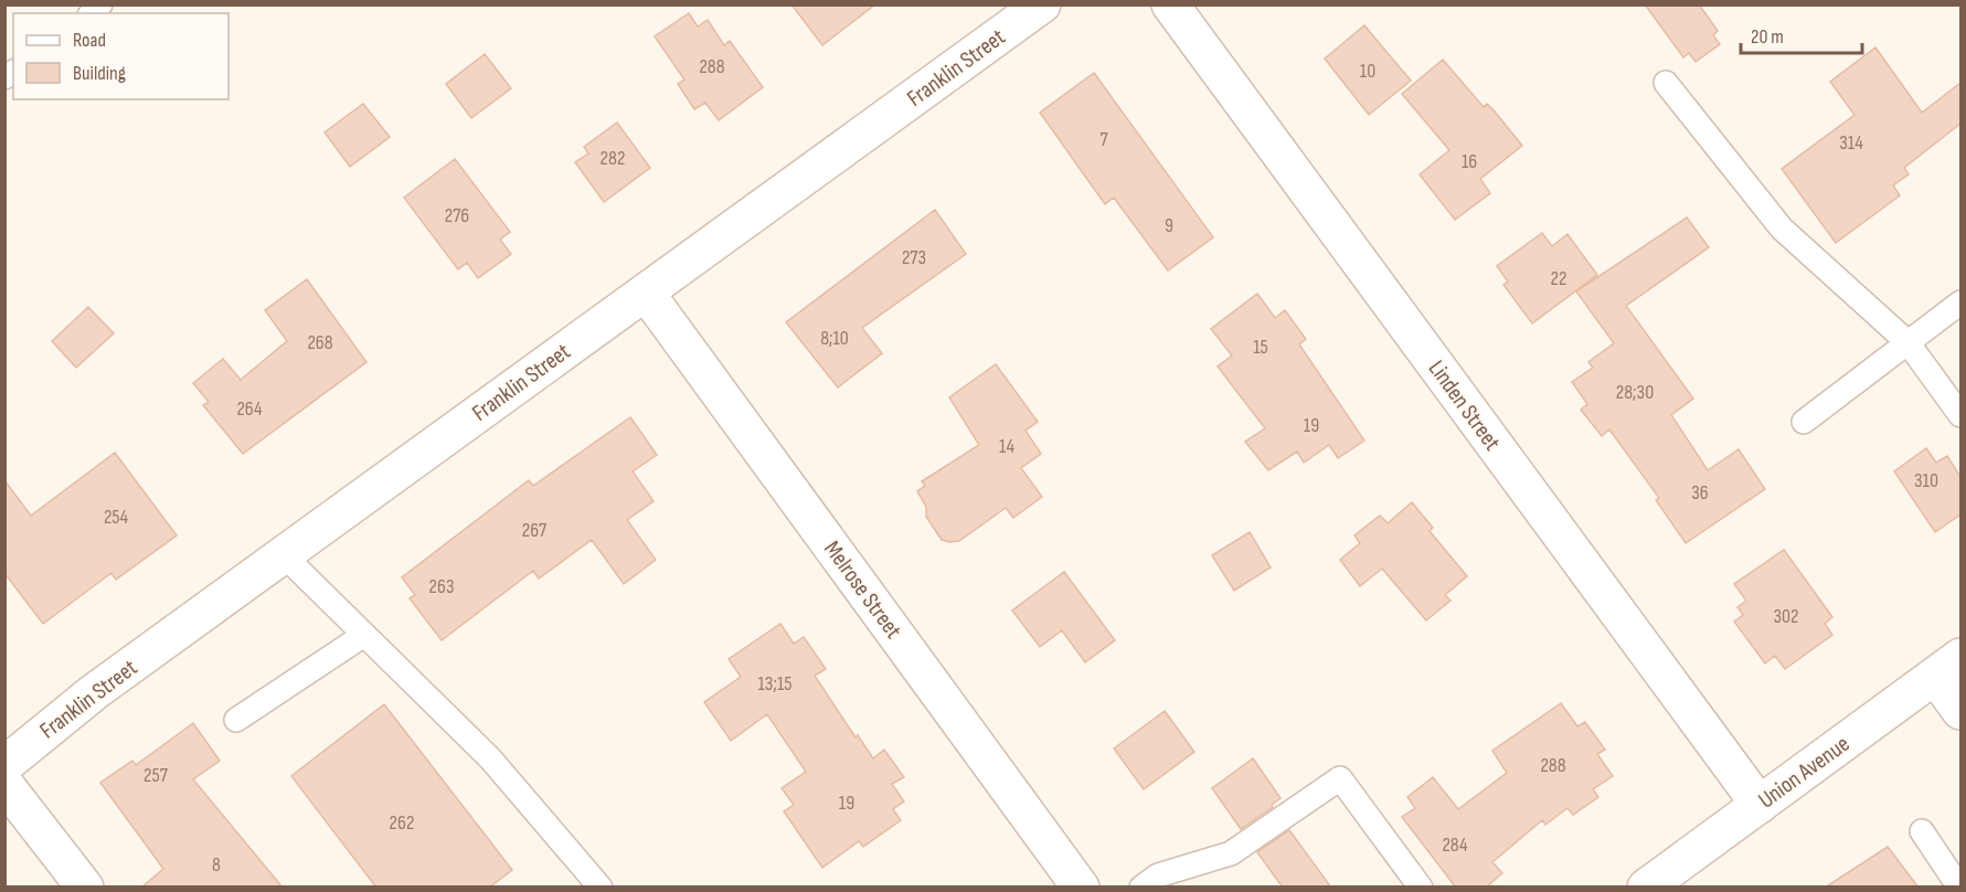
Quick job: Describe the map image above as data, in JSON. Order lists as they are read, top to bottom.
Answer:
{
  "streets": {
    "street": [
      "Franklin Street",
      "Linden Street",
      "Melrose Street",
      "Union Avenue"
    ]
  },
  "crossings": [
    ["Franklin Street", "Melrose Street"],
    ["Linden Street", "Union Avenue"]
  ],
  "house_numbers": [
    "288",
    "10",
    "7",
    "314",
    "282",
    "16",
    "276",
    "9",
    "273",
    "22",
    "8;10",
    "268",
    "15",
    "28;30",
    "264",
    "19",
    "14",
    "310",
    "36",
    "254",
    "267",
    "263",
    "302",
    "13;15",
    "288",
    "257",
    "19",
    "262",
    "284",
    "8"
  ],
  "legend": ["Road", "Building"],
  "scale_bar": "20 m"
}
